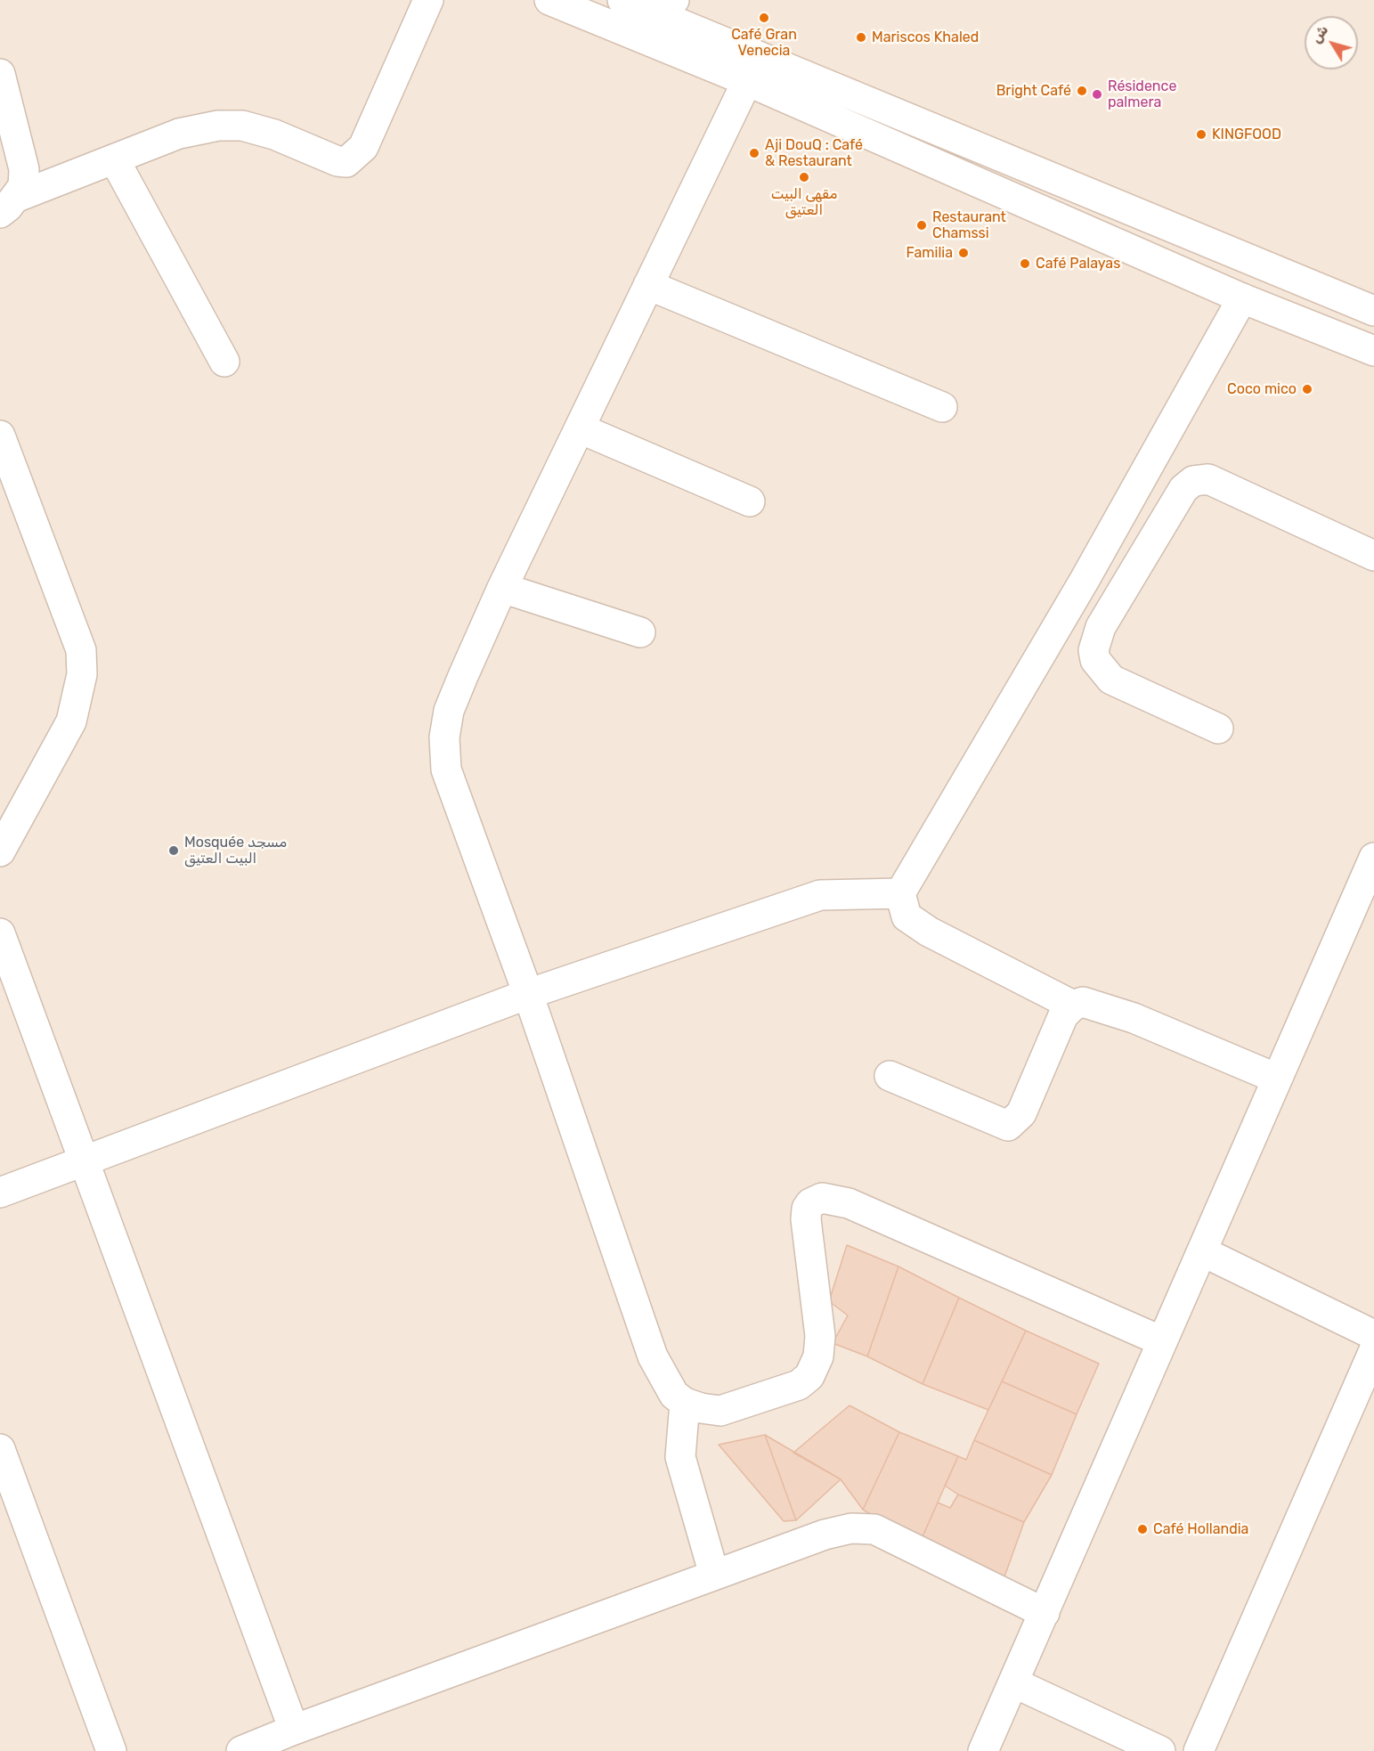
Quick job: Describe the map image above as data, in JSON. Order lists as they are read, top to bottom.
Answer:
{
  "places": [
    "Café Gran Venecia",
    "Mariscos Khaled",
    "Bright Café",
    "Résidence palmera",
    "KINGFOOD",
    "Aji DouQ : Café & Restaurant",
    "مقهى البيت العتيق",
    "Restaurant Chamssi",
    "Familia",
    "Café Palayas",
    "Coco mico",
    "Mosquée مسجد البيت العتيق",
    "Café Hollandia"
  ],
  "north": "top left"
}
